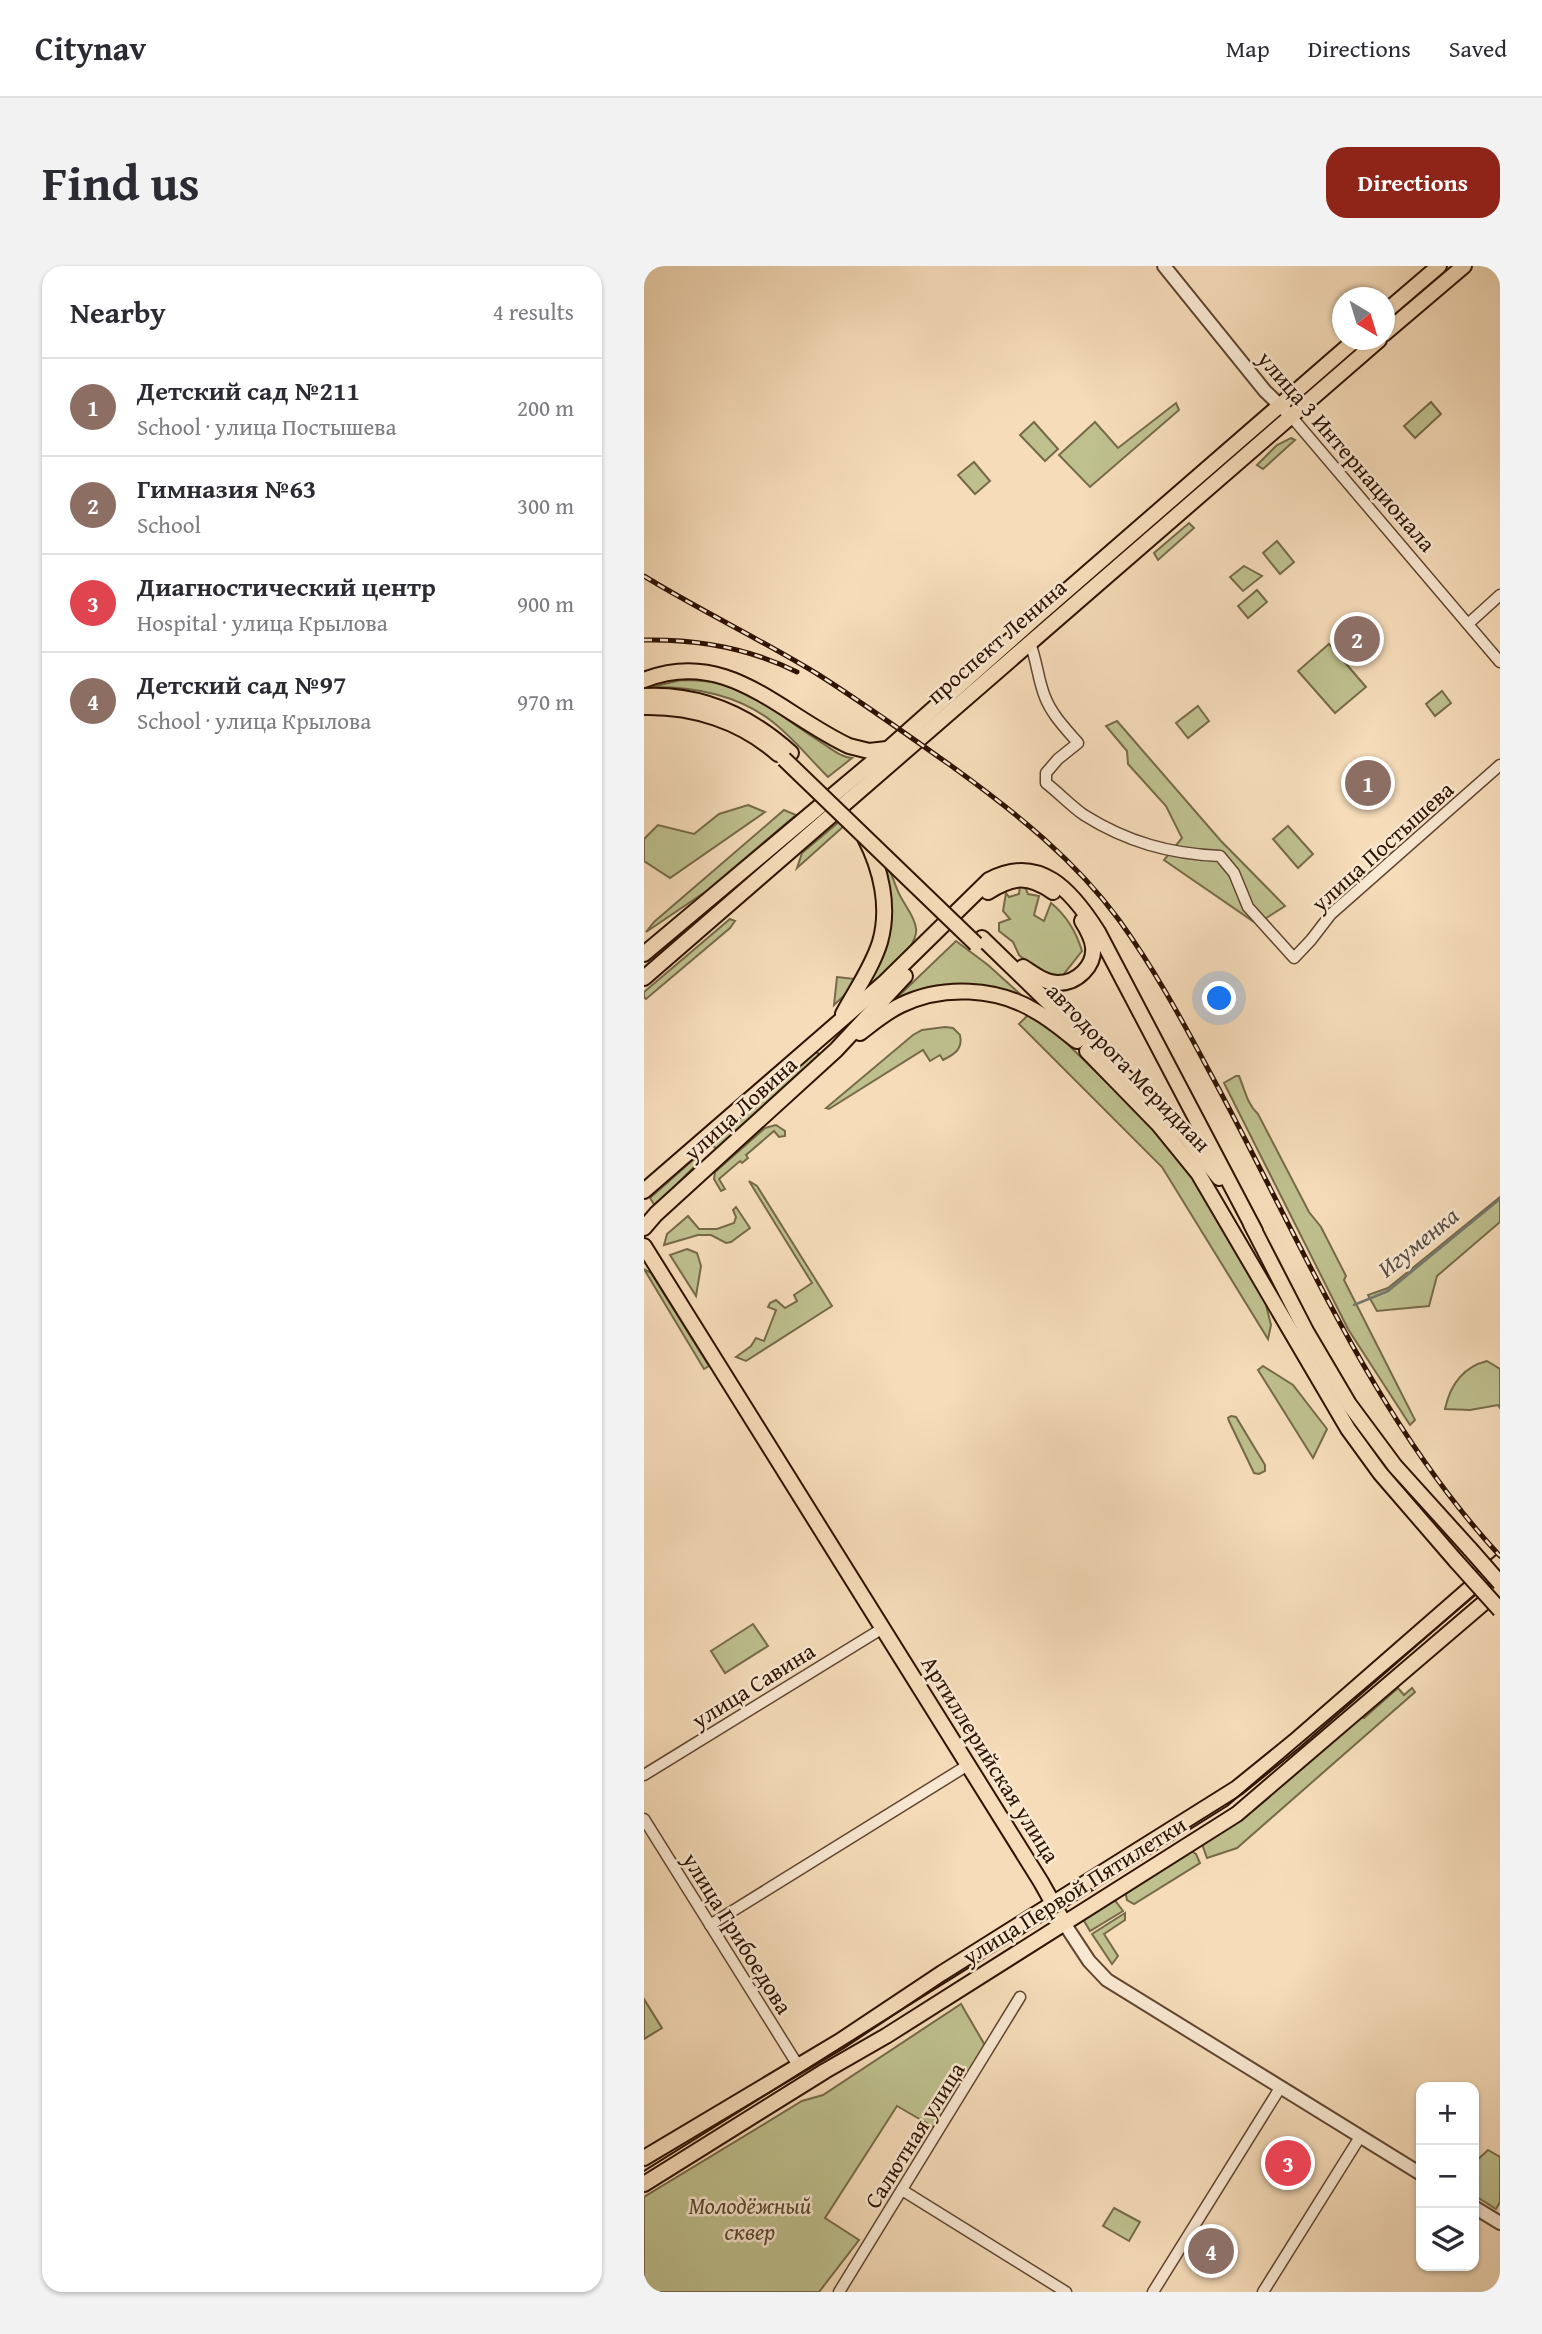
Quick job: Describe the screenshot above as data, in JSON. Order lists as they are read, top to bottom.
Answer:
{
  "streets": {
    "main road": [
      "проспект Ленина",
      "автодорога Меридиан",
      "улица Ловина",
      "Артиллерийская улица",
      "улица Первой Пятилетки"
    ],
    "street": [
      "улица 3 Интернационала",
      "улица Постышева",
      "улица Савина",
      "улица Грибоедова",
      "Салютная улица"
    ]
  },
  "crossings": [
    ["улица 3 Интернационала", "проспект Ленина"],
    ["проспект Ленина", "улица Постышева"],
    ["автодорога Меридиан", "улица Первой Пятилетки"],
    ["улица Савина", "Артиллерийская улица"],
    ["Артиллерийская улица", "улица Первой Пятилетки"],
    ["улица Первой Пятилетки", "улица Грибоедова"]
  ],
  "water": ["Игуменка"],
  "parks": ["Молодёжный сквер"],
  "north": "bottom right",
  "page": {
    "header": "Citynav",
    "nav": ["Map", "Directions", "Saved"],
    "title": "Find us",
    "buttons": "Directions",
    "heading": ["Nearby", "4 results"],
    "list": [
      {
        "mark": "1",
        "name": "Детский сад №211",
        "note": "School · улица Постышева",
        "value": "200 m"
      },
      {
        "mark": "2",
        "name": "Гимназия №63",
        "note": "School",
        "value": "300 m"
      },
      {
        "mark": "3",
        "name": "Диагностический центр",
        "note": "Hospital · улица Крылова",
        "value": "900 m"
      },
      {
        "mark": "4",
        "name": "Детский сад №97",
        "note": "School · улица Крылова",
        "value": "970 m"
      }
    ],
    "pins": [
      "2",
      "1",
      "3",
      "4"
    ],
    "map_buttons": ["+", "−"]
  }
}
